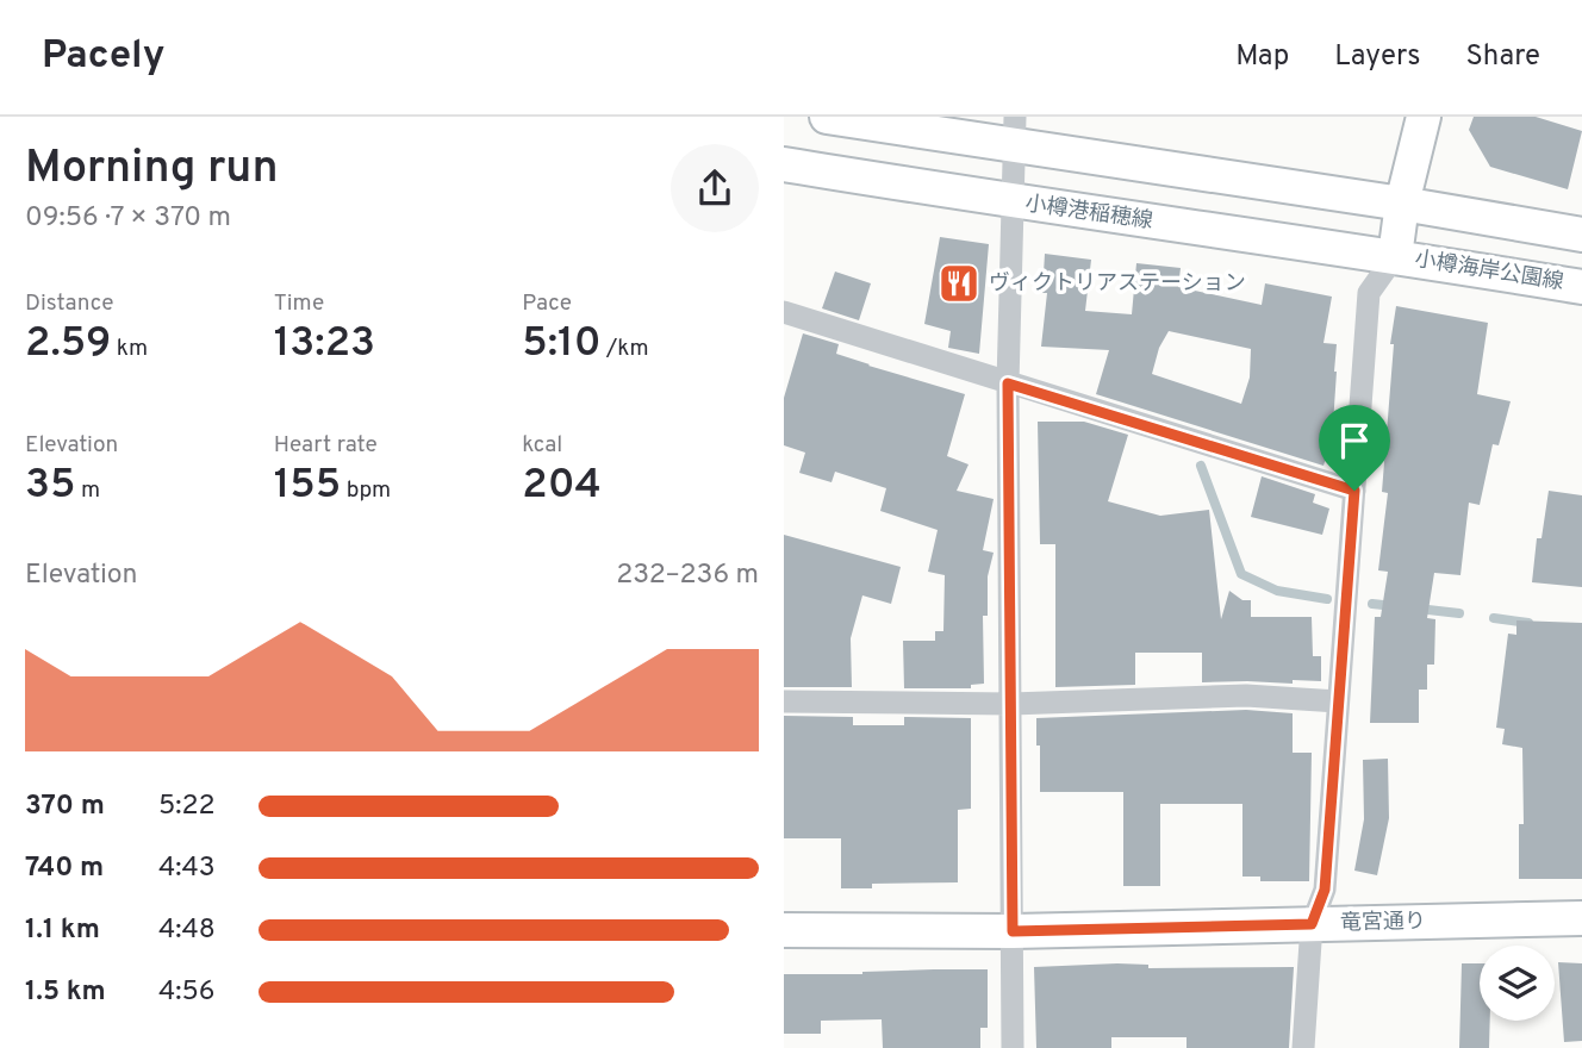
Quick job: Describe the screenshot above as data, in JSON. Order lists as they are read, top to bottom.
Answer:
{
  "streets": {
    "main road": ["小樽港稲穂線", "小樽海岸公園線", "竜宮通り"]
  },
  "crossings": [
    ["小樽港稲穂線", "小樽海岸公園線"]
  ],
  "places": {
    "restaurant": ["ヴィクトリアステーション"]
  },
  "page": {
    "header": "Pacely",
    "nav": ["Map", "Layers", "Share"],
    "heading": ["Morning run", "09:56 · 7 × 370 m"],
    "stats": [
      ["Distance", "2.59 km"],
      ["Time", "13:23"],
      ["Pace", "5:10 /km"],
      ["Elevation", "35 m"],
      ["Heart rate", "155 bpm"],
      ["kcal", "204"]
    ],
    "chart": ["Elevation", "232–236 m"],
    "list": [
      {
        "name": "370 m",
        "note": "5:22"
      },
      {
        "name": "740 m",
        "note": "4:43"
      },
      {
        "name": "1.1 km",
        "note": "4:48"
      },
      {
        "name": "1.5 km",
        "note": "4:56"
      }
    ]
  }
}
